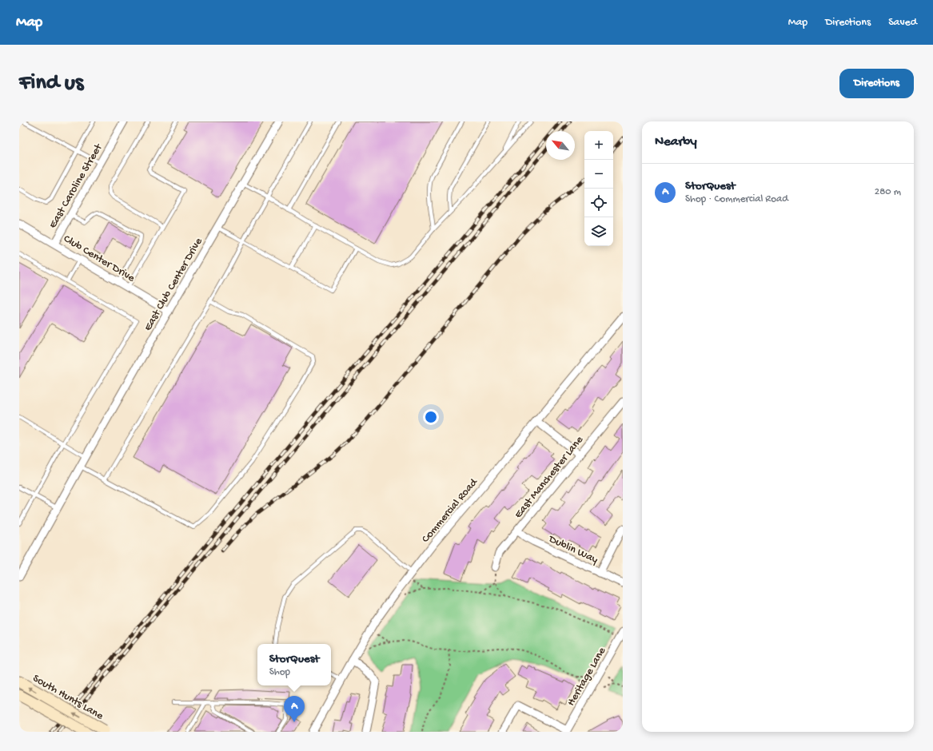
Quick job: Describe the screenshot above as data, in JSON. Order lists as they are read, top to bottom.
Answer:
{
  "streets": {
    "main road": ["South Hunts Lane"],
    "street": [
      "East Caroline Street",
      "Club Center Drive",
      "East Club Center Drive",
      "East Manchester Lane",
      "Commercial Road",
      "Dublin Way",
      "Heritage Lane"
    ]
  },
  "crossings": [
    ["East Caroline Street", "Club Center Drive"],
    ["Club Center Drive", "East Club Center Drive"],
    ["East Manchester Lane", "Dublin Way"]
  ],
  "north": "top left",
  "page": {
    "header": "Map",
    "nav": ["Map", "Directions", "Saved"],
    "buttons": "Directions",
    "title": "Find us",
    "heading": "Nearby",
    "map_buttons": ["+", "−"],
    "list": [
      {
        "mark": "A",
        "name": "StorQuest",
        "note": "Shop · Commercial Road",
        "value": "280 m"
      }
    ],
    "popup": ["StorQuest", "Shop"],
    "pins": "A"
  }
}
